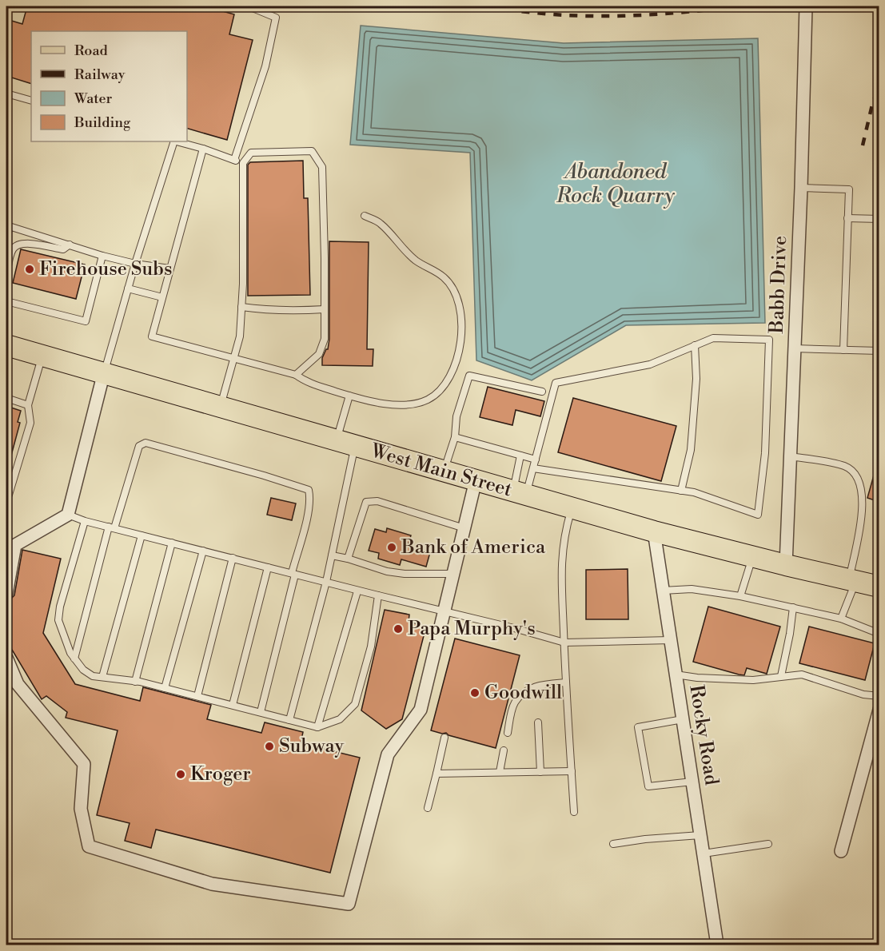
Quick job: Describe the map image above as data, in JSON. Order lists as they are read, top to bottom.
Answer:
{
  "streets": {
    "main road": ["West Main Street"],
    "street": ["Babb Drive", "Rocky Road"]
  },
  "crossings": [
    ["Babb Drive", "West Main Street"],
    ["West Main Street", "Rocky Road"]
  ],
  "water": ["Abandoned Rock Quarry"],
  "places": [
    "Firehouse Subs",
    "Bank of America",
    "Papa Murphy's",
    "Goodwill",
    "Subway",
    "Kroger"
  ],
  "legend": [
    "Road",
    "Railway",
    "Water",
    "Building"
  ]
}
